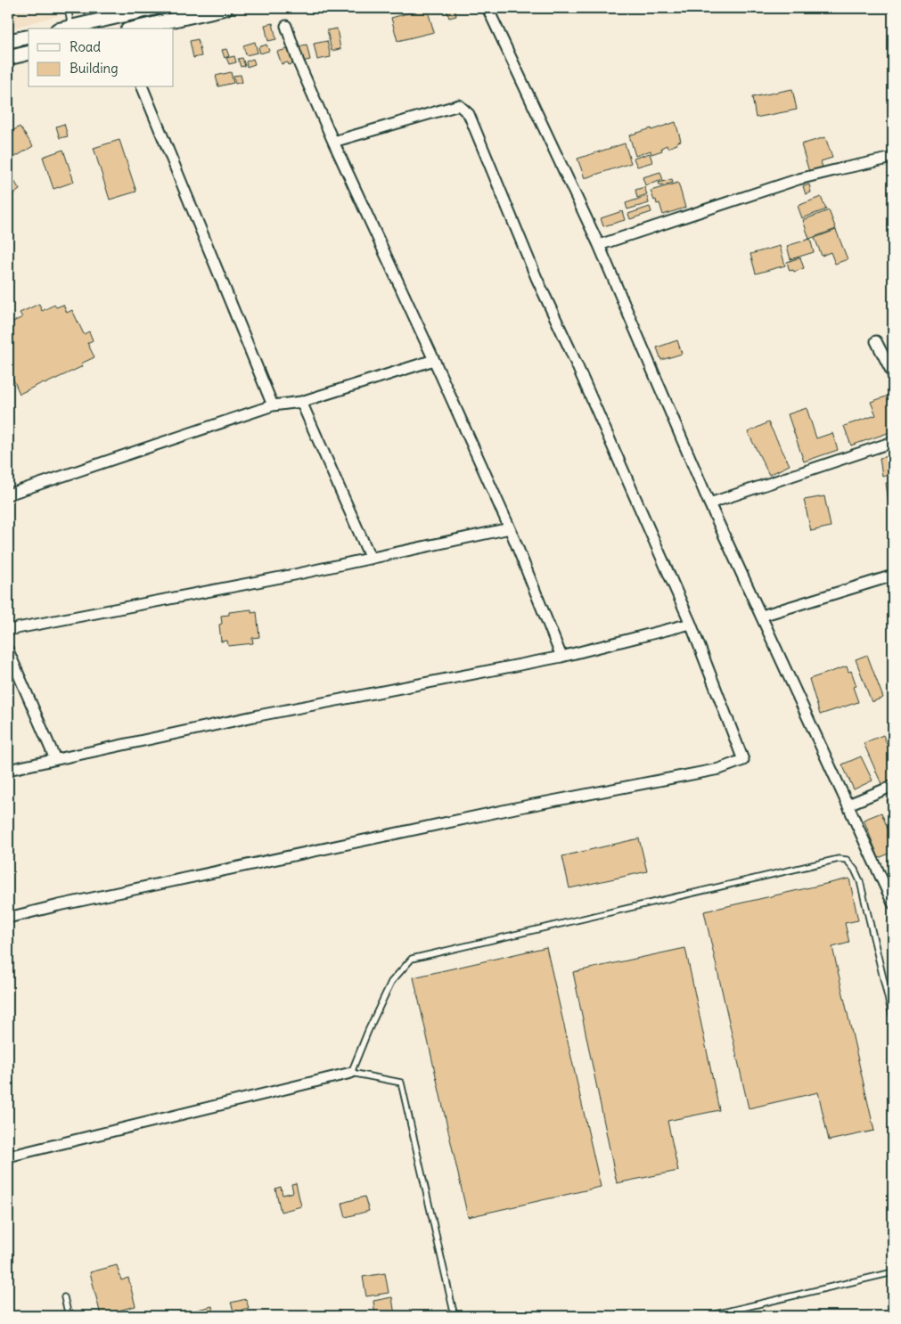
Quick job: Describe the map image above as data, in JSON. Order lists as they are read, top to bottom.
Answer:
{
  "legend": ["Road", "Building"]
}
